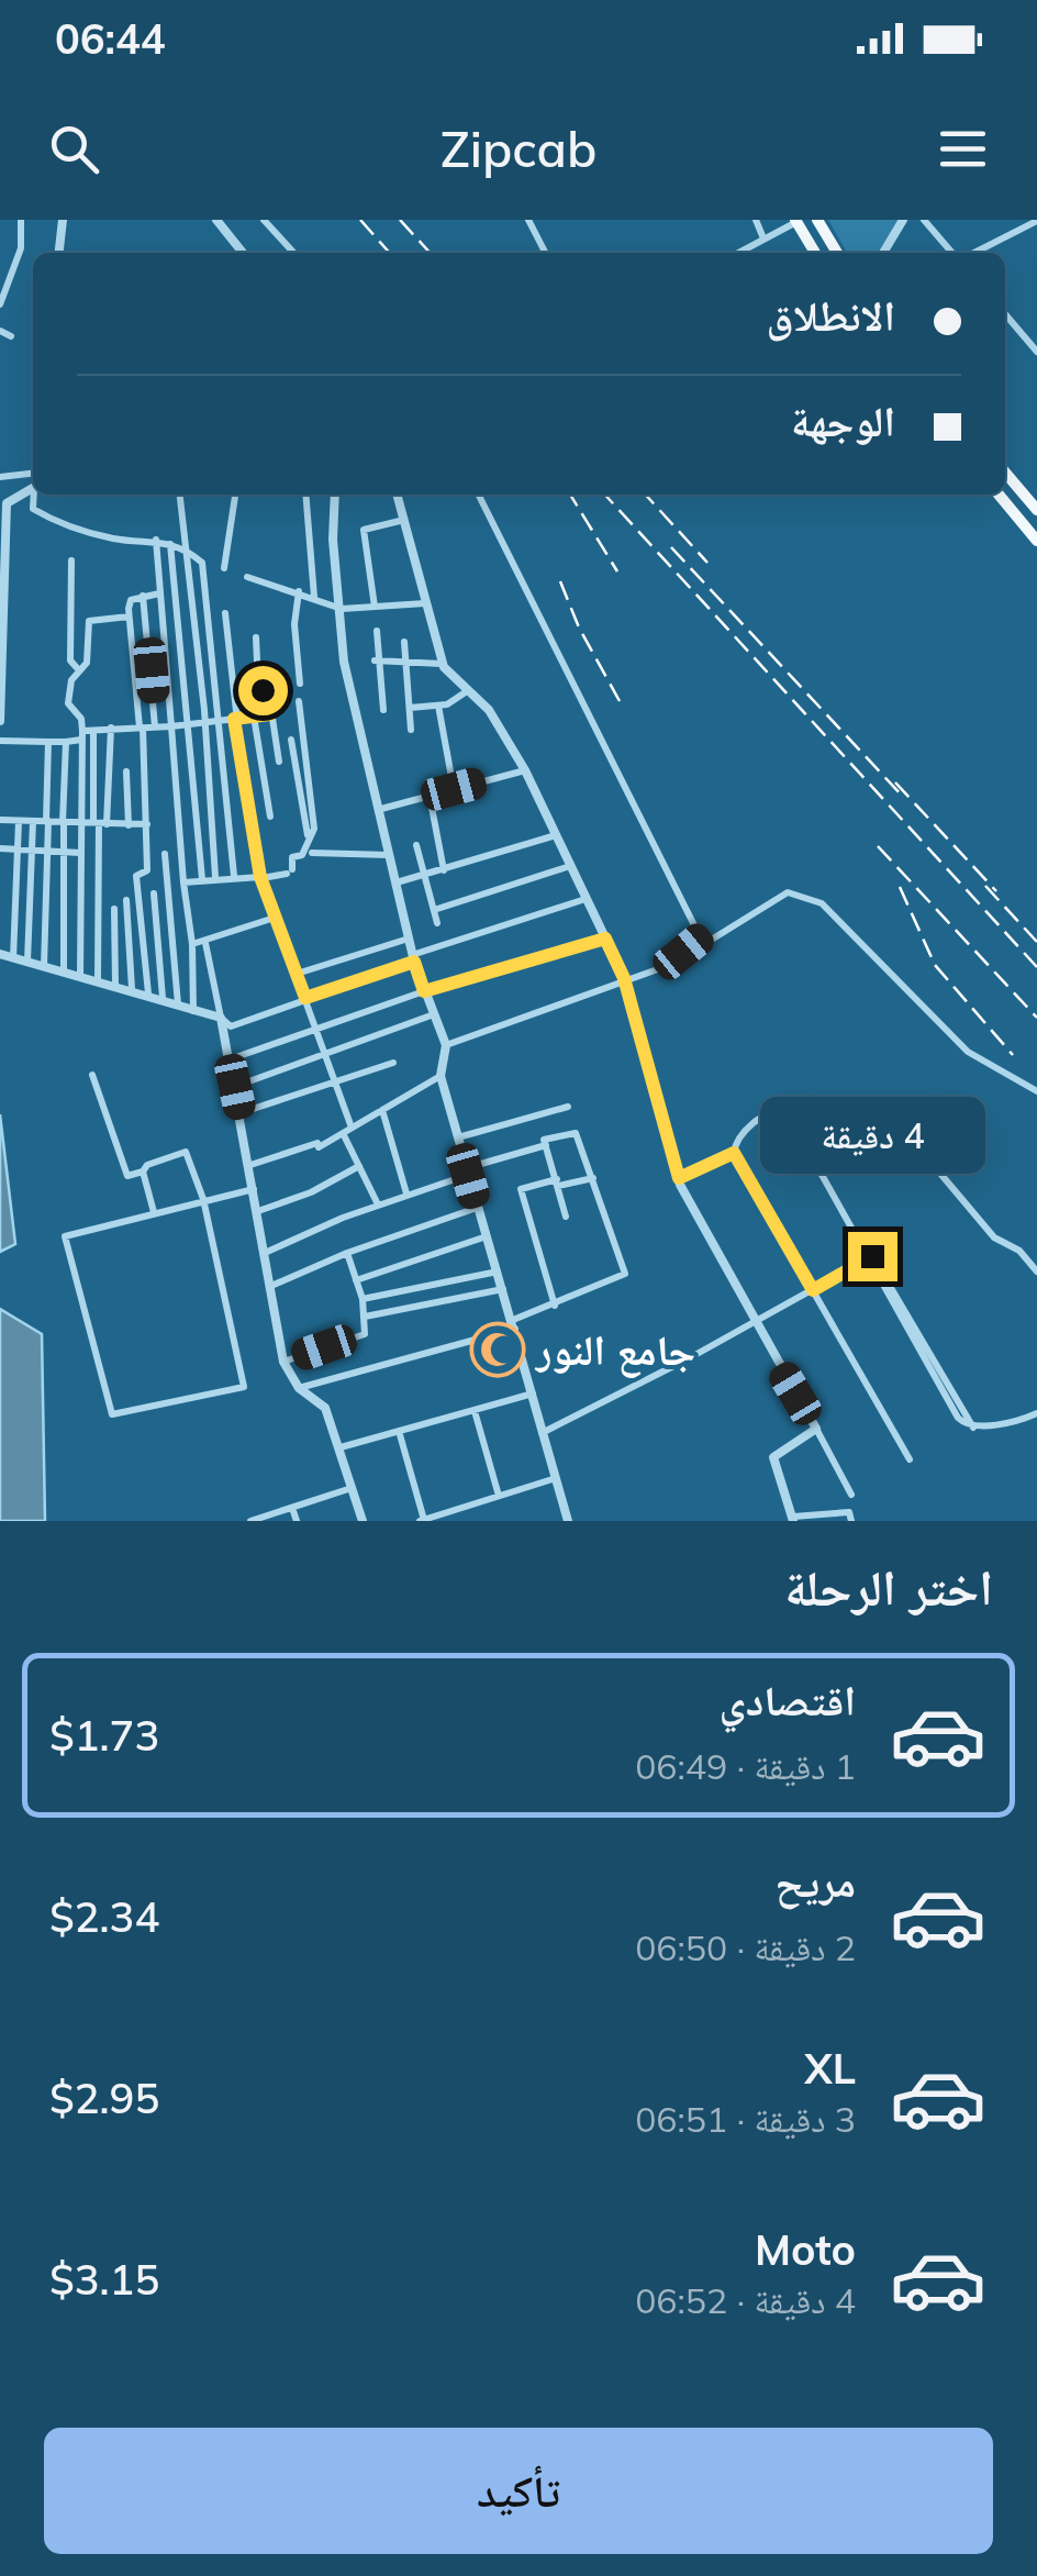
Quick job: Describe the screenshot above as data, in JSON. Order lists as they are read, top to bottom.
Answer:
{
  "places": {
    "mosque": ["جامع النور"]
  },
  "page": {
    "status": "06:44",
    "header": "Zipcab",
    "banner": ["الانطلاق", "الوجهة"],
    "bubble": "4 دقيقة",
    "heading": "اختر الرحلة",
    "list": [
      {
        "name": "اقتصادي",
        "note": "1 دقيقة · 06:49",
        "value": "$1.73"
      },
      {
        "name": "مريح",
        "note": "2 دقيقة · 06:50",
        "value": "$2.34"
      },
      {
        "name": "XL",
        "note": "3 دقيقة · 06:51",
        "value": "$2.95"
      },
      {
        "name": "Moto",
        "note": "4 دقيقة · 06:52",
        "value": "$3.15"
      }
    ],
    "buttons": "تأكيد"
  }
}
